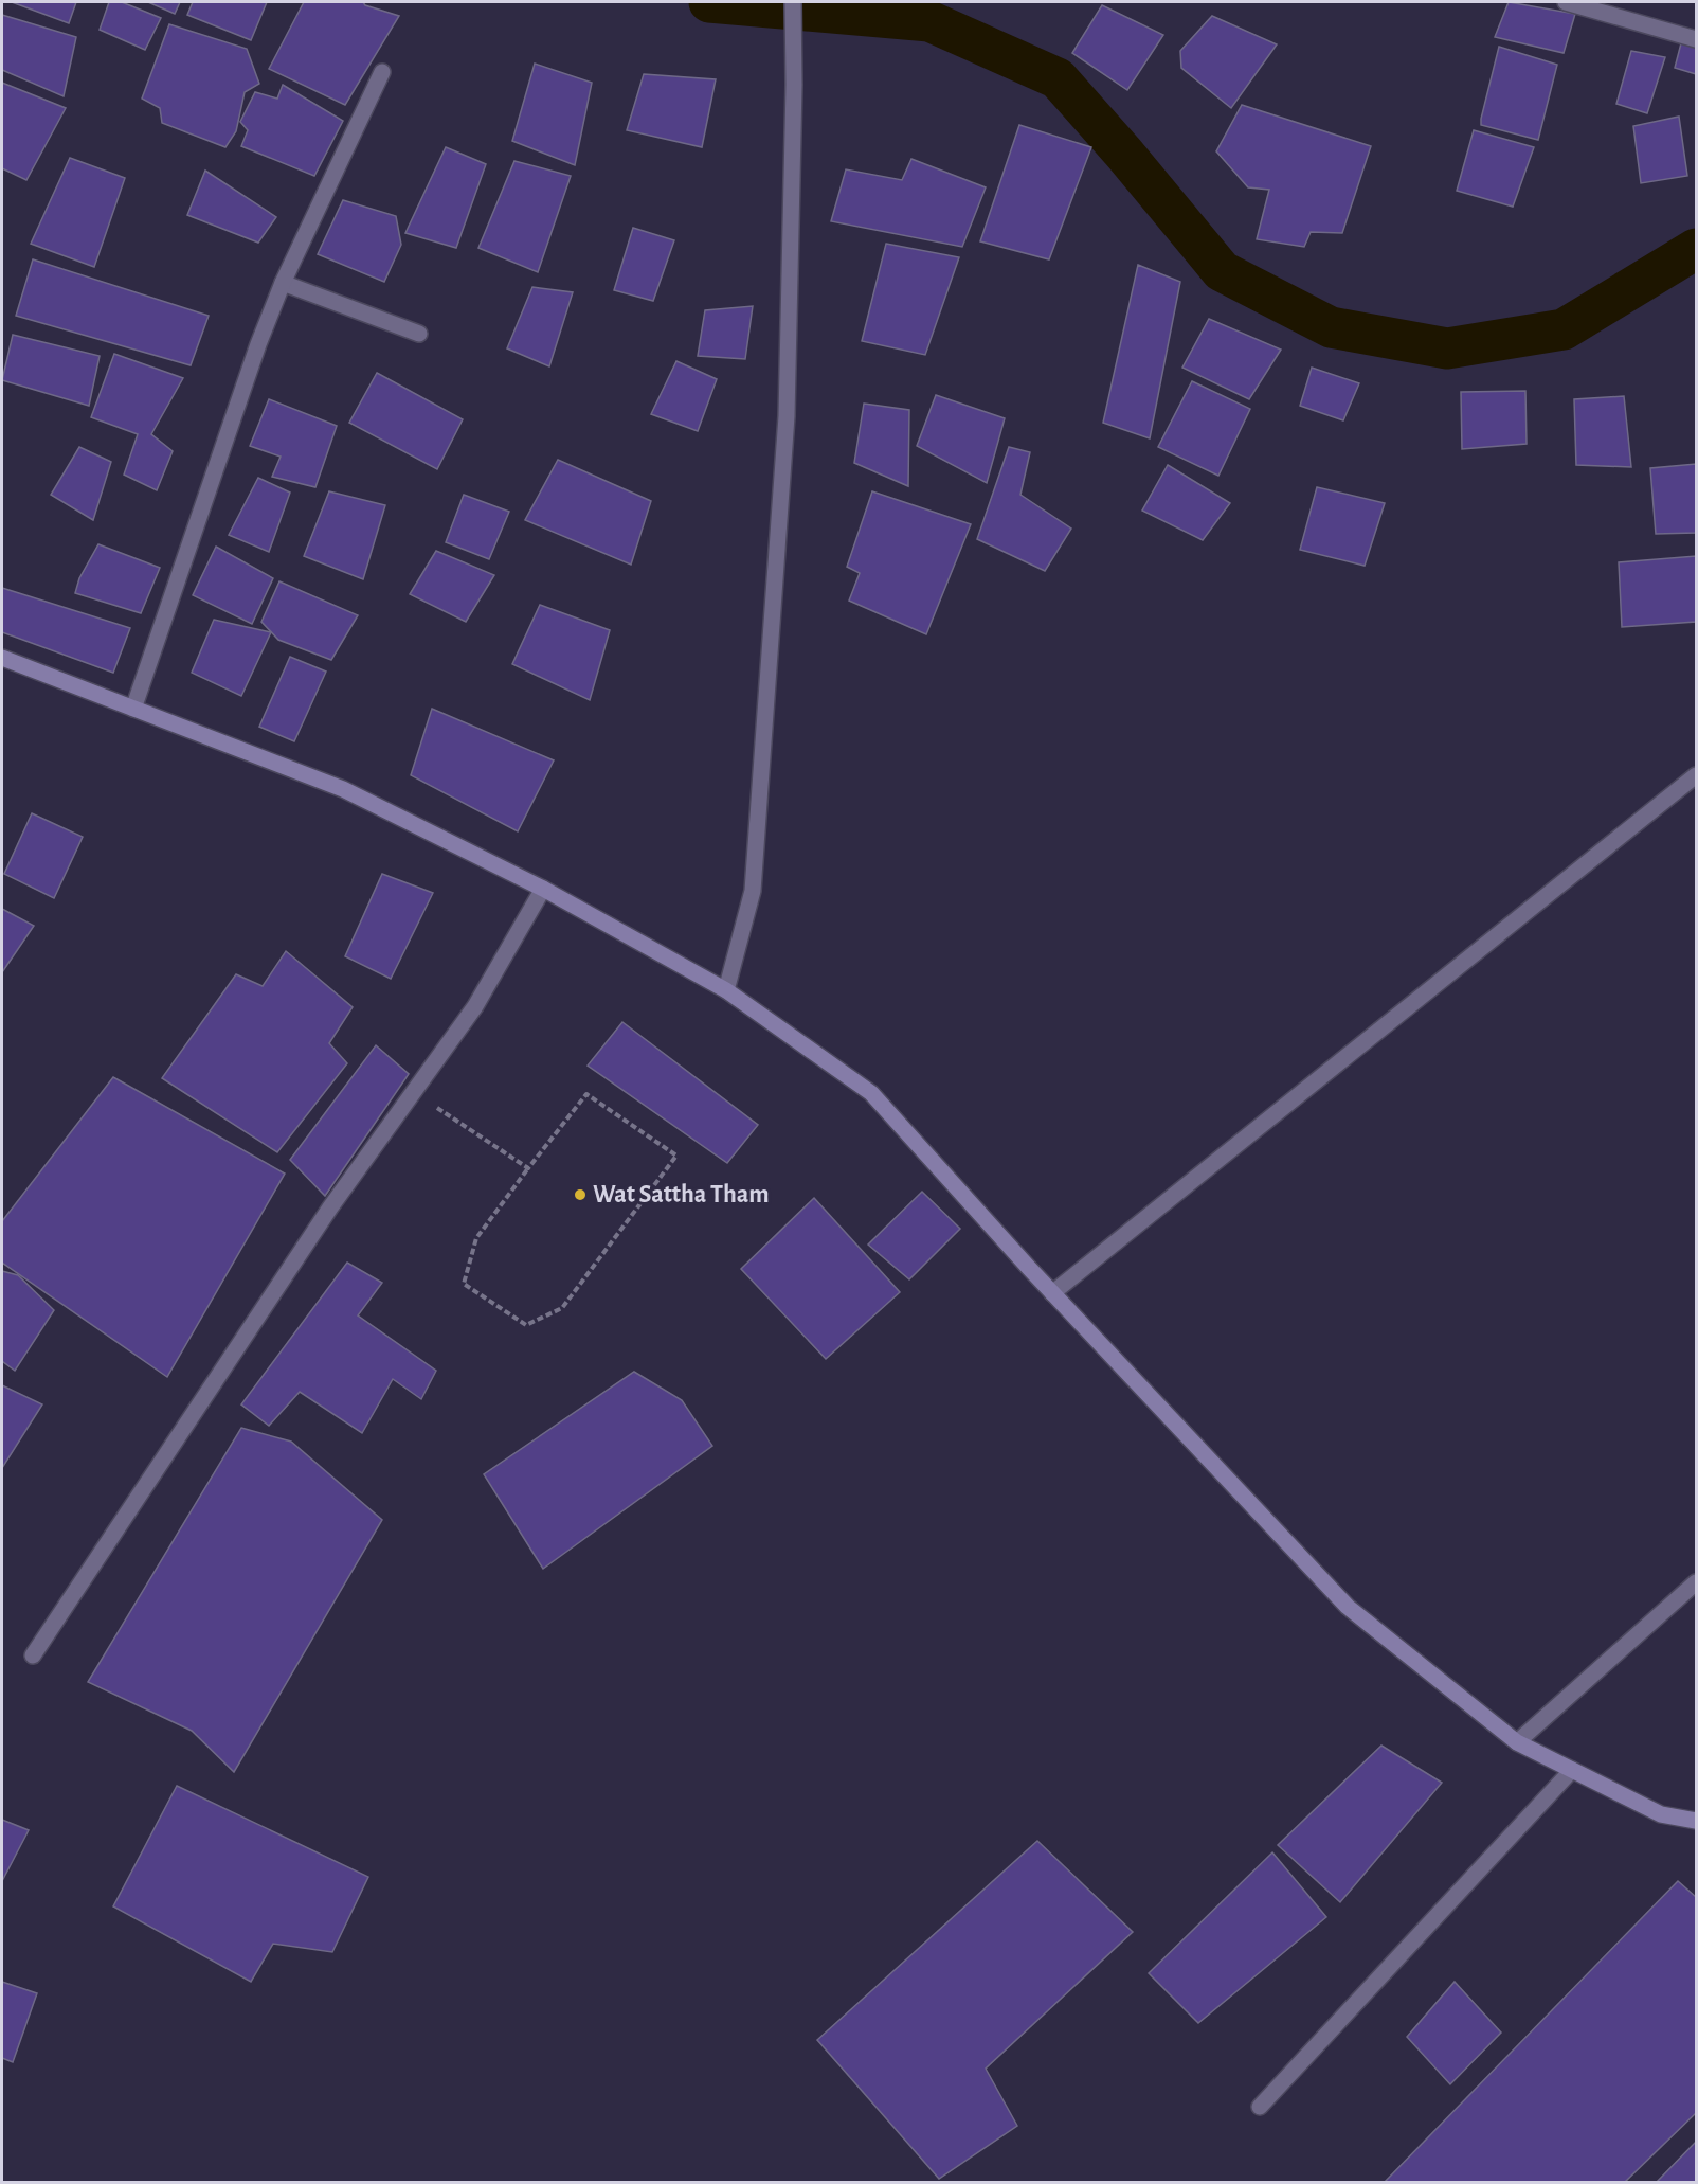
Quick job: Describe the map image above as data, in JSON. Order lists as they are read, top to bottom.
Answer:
{
  "places": ["Wat Sattha Tham"]
}
